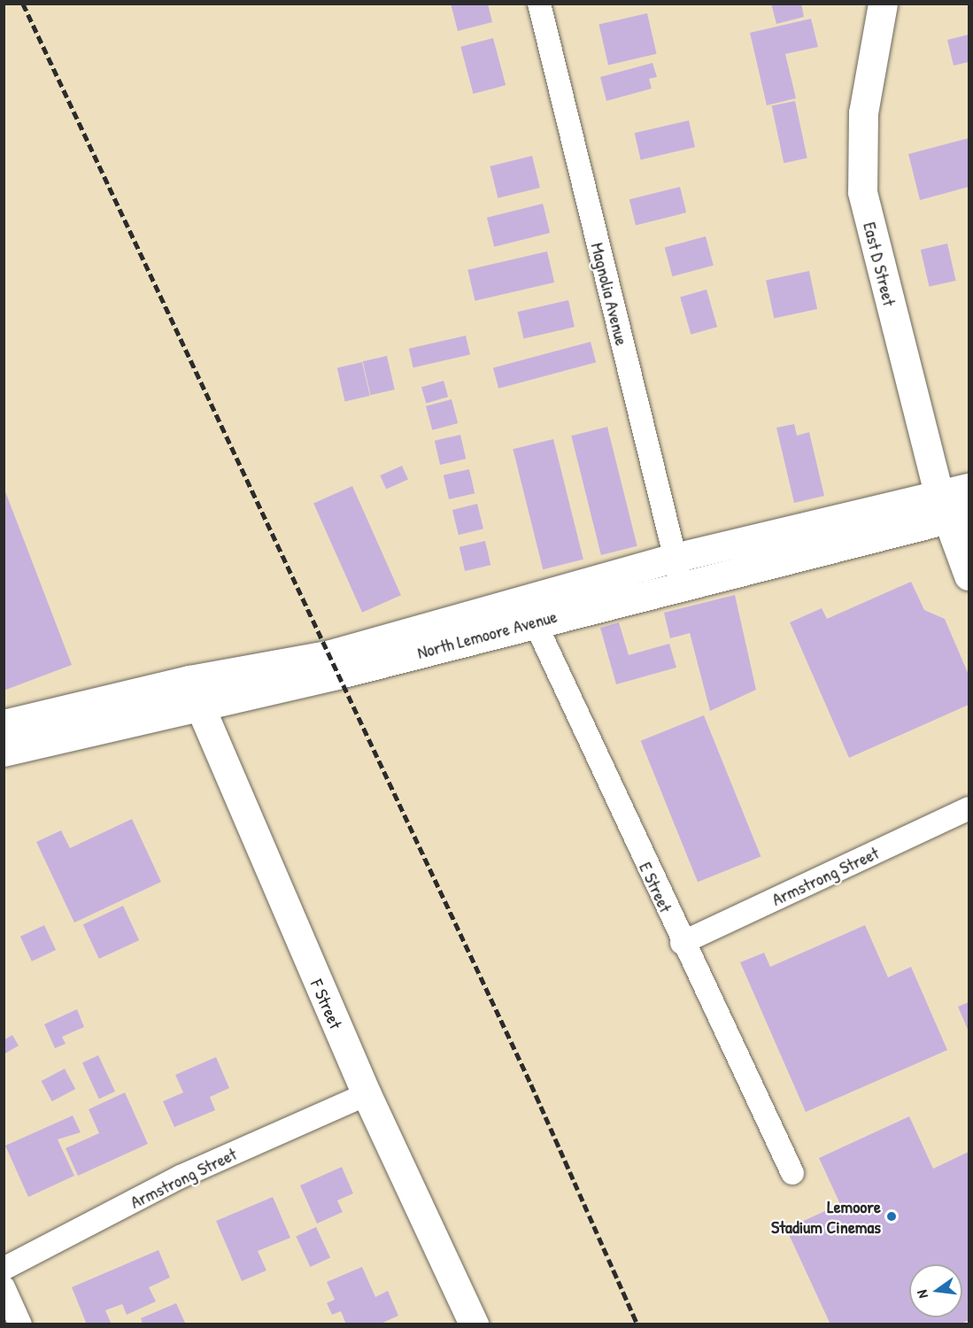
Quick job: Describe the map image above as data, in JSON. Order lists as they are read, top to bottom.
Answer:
{
  "streets": {
    "main road": ["East D Street", "North Lemoore Avenue", "F Street"],
    "street": ["Magnolia Avenue", "Armstrong Street", "E Street"]
  },
  "crossings": [
    ["East D Street", "North Lemoore Avenue"],
    ["Magnolia Avenue", "North Lemoore Avenue"],
    ["North Lemoore Avenue", "E Street"],
    ["North Lemoore Avenue", "F Street"],
    ["Armstrong Street", "E Street"],
    ["Armstrong Street", "F Street"]
  ],
  "places": ["Lemoore Stadium Cinemas"],
  "north": "left"
}
